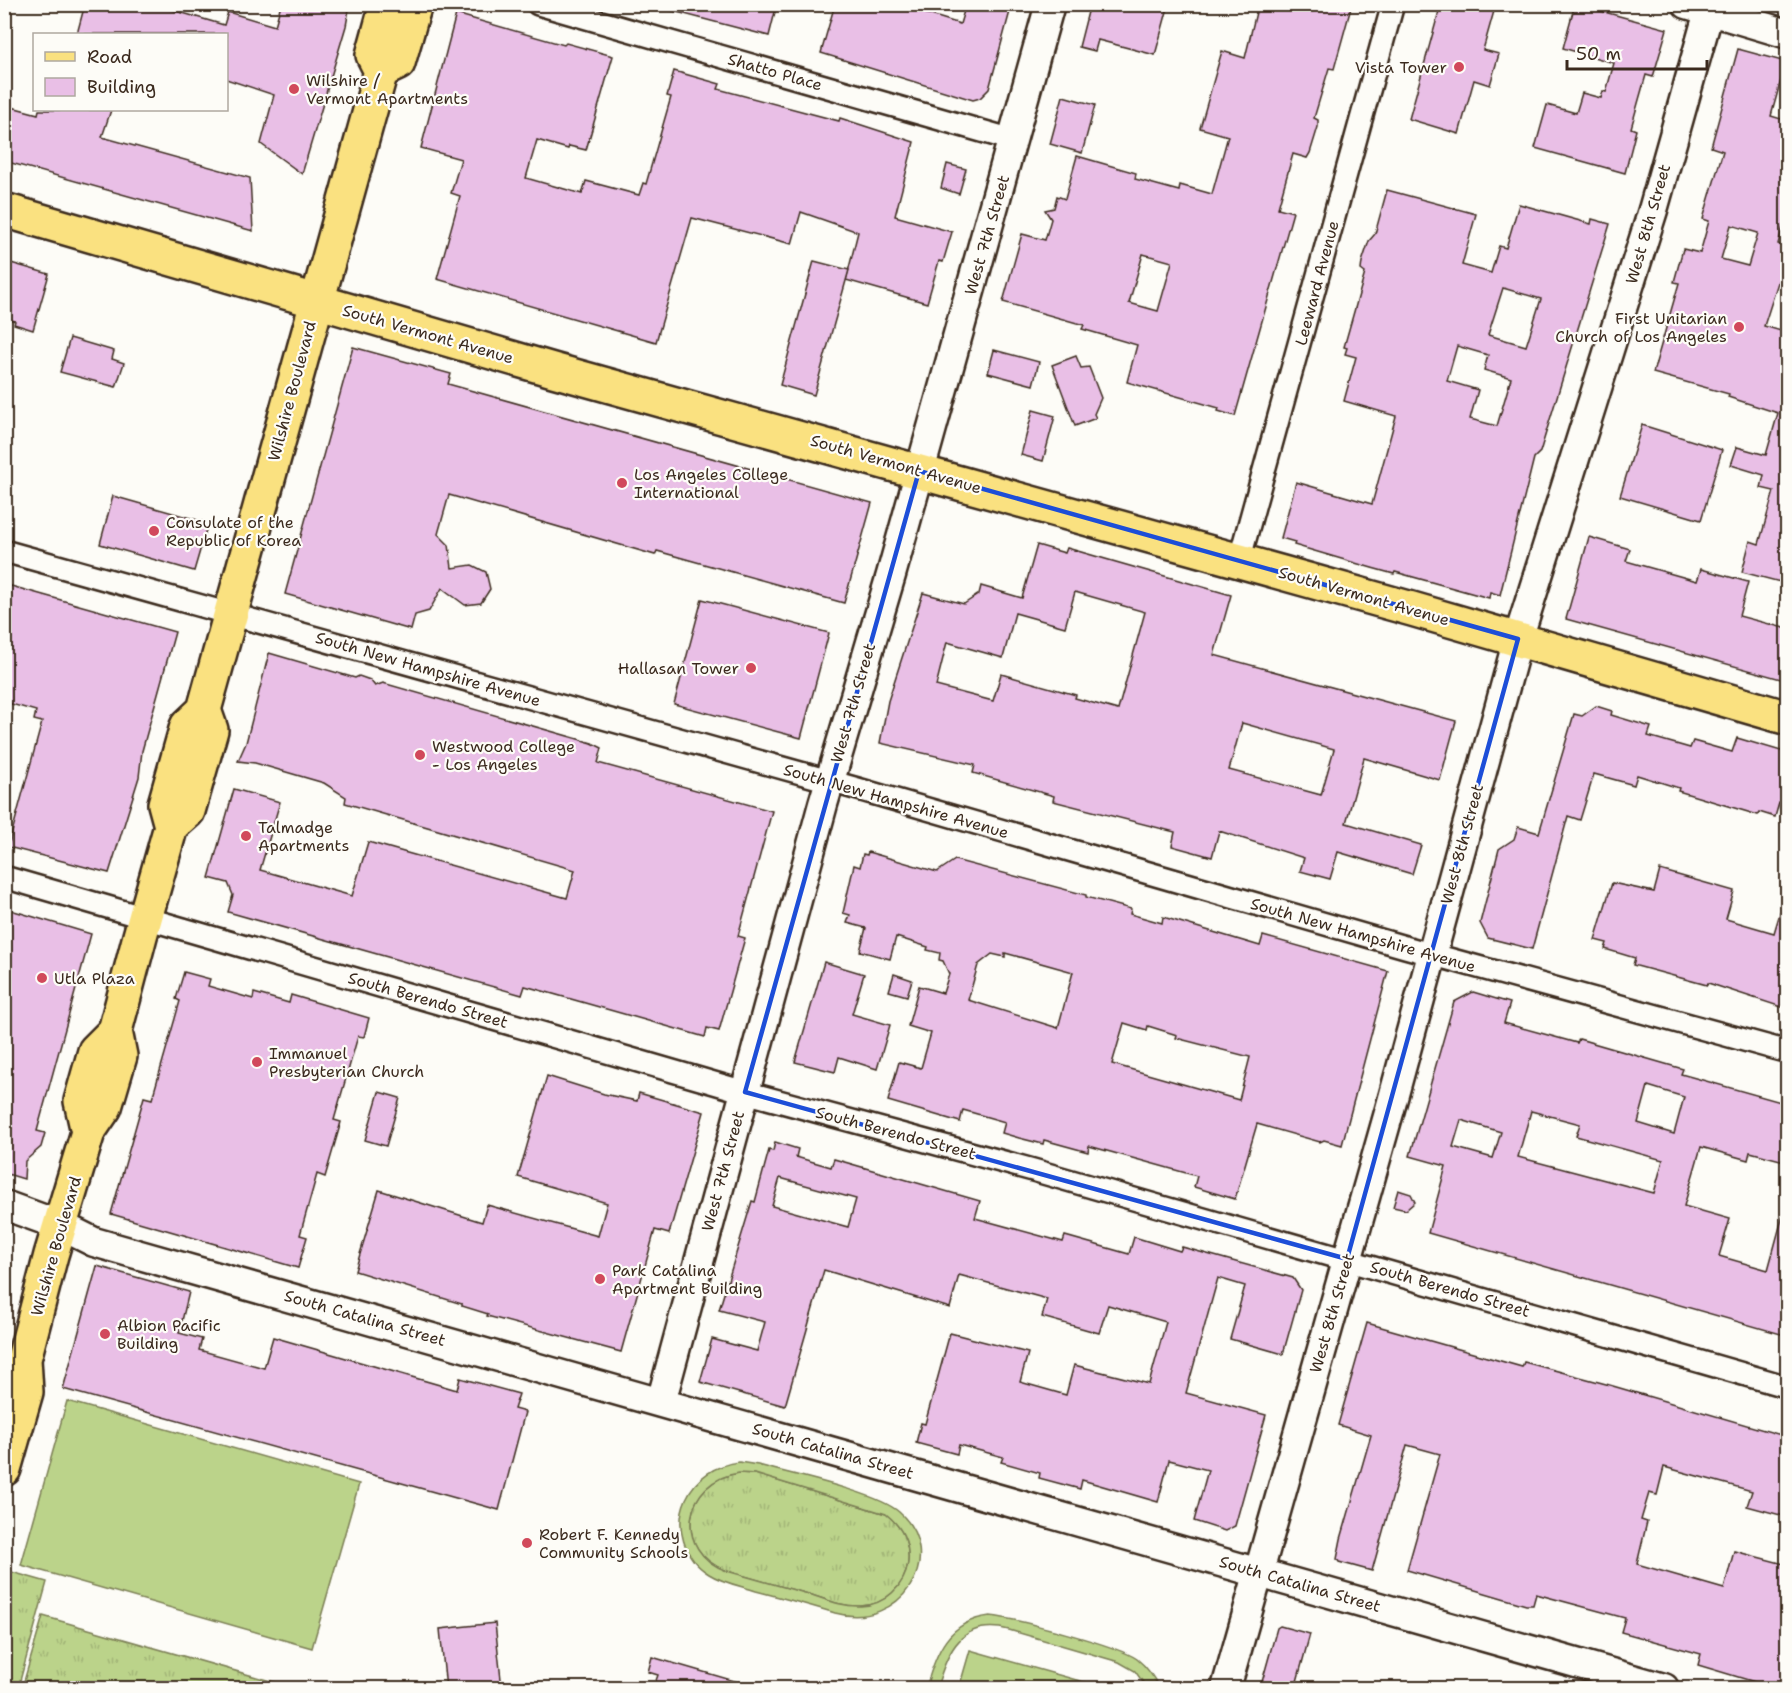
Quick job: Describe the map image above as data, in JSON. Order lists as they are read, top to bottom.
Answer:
{
  "streets": {
    "main road": ["South Vermont Avenue", "Wilshire Boulevard"],
    "street": [
      "Shatto Place",
      "West 8th Street",
      "West 7th Street",
      "Leeward Avenue",
      "South New Hampshire Avenue",
      "South Berendo Street",
      "South Catalina Street"
    ]
  },
  "crossings": [
    ["Shatto Place", "West 7th Street"],
    ["West 8th Street", "South Vermont Avenue"],
    ["West 8th Street", "South New Hampshire Avenue"],
    ["West 8th Street", "South Berendo Street"],
    ["West 8th Street", "South Catalina Street"],
    ["West 7th Street", "South Vermont Avenue"],
    ["West 7th Street", "South New Hampshire Avenue"],
    ["West 7th Street", "South Berendo Street"],
    ["West 7th Street", "South Catalina Street"],
    ["Leeward Avenue", "South Vermont Avenue"],
    ["South Vermont Avenue", "Wilshire Boulevard"],
    ["Wilshire Boulevard", "South New Hampshire Avenue"],
    ["Wilshire Boulevard", "South Berendo Street"],
    ["Wilshire Boulevard", "South Catalina Street"]
  ],
  "places": [
    "Vista Tower",
    "Wilshire / Vermont Apartments",
    "First Unitarian Church of Los Angeles",
    "Los Angeles College International",
    "Consulate of the Republic of Korea",
    "Hallasan Tower",
    "Westwood College - Los Angeles",
    "Talmadge Apartments",
    "Utla Plaza",
    "Immanuel Presbyterian Church",
    "Park Catalina Apartment Building",
    "Albion Pacific Building",
    "Robert F. Kennedy Community Schools"
  ],
  "legend": ["Road", "Building"],
  "scale_bar": "50 m"
}
